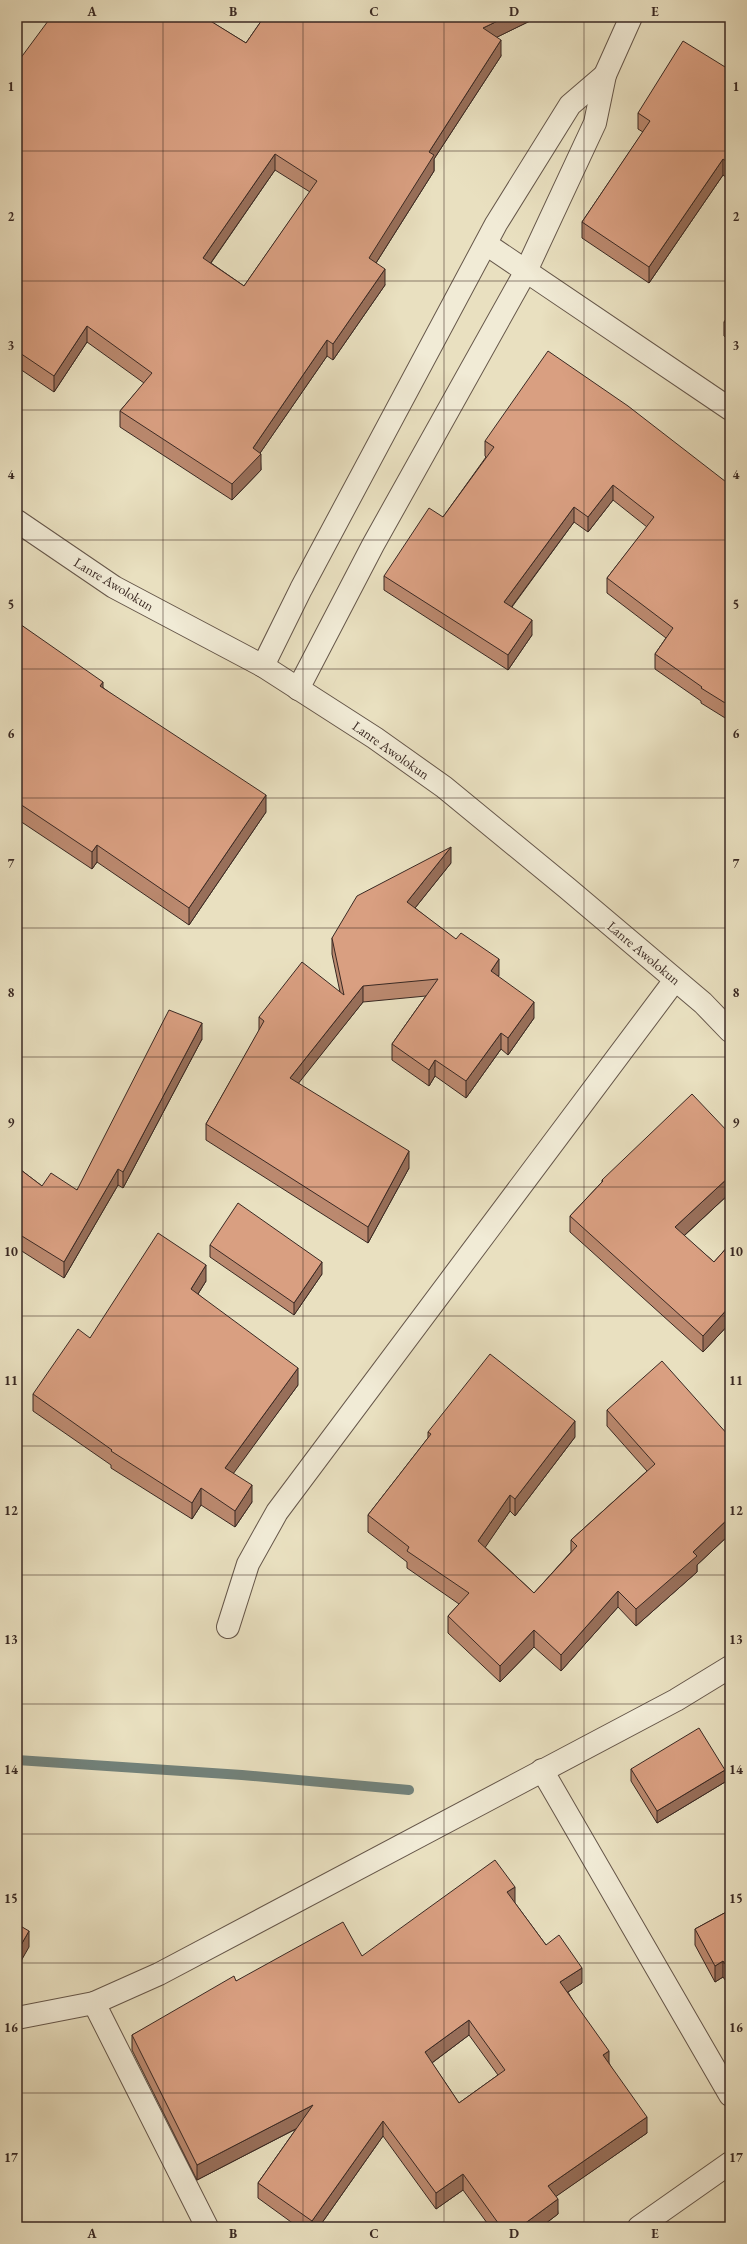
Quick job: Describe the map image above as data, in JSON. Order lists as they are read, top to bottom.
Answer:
{
  "streets": {
    "street": ["Lanre Awolokun"]
  },
  "grid": {
    "columns": [
      "A",
      "B",
      "C",
      "D",
      "E"
    ],
    "rows": [
      "1",
      "2",
      "3",
      "4",
      "5",
      "6",
      "7",
      "8",
      "9",
      "10",
      "11",
      "12",
      "13",
      "14",
      "15",
      "16",
      "17"
    ]
  }
}
